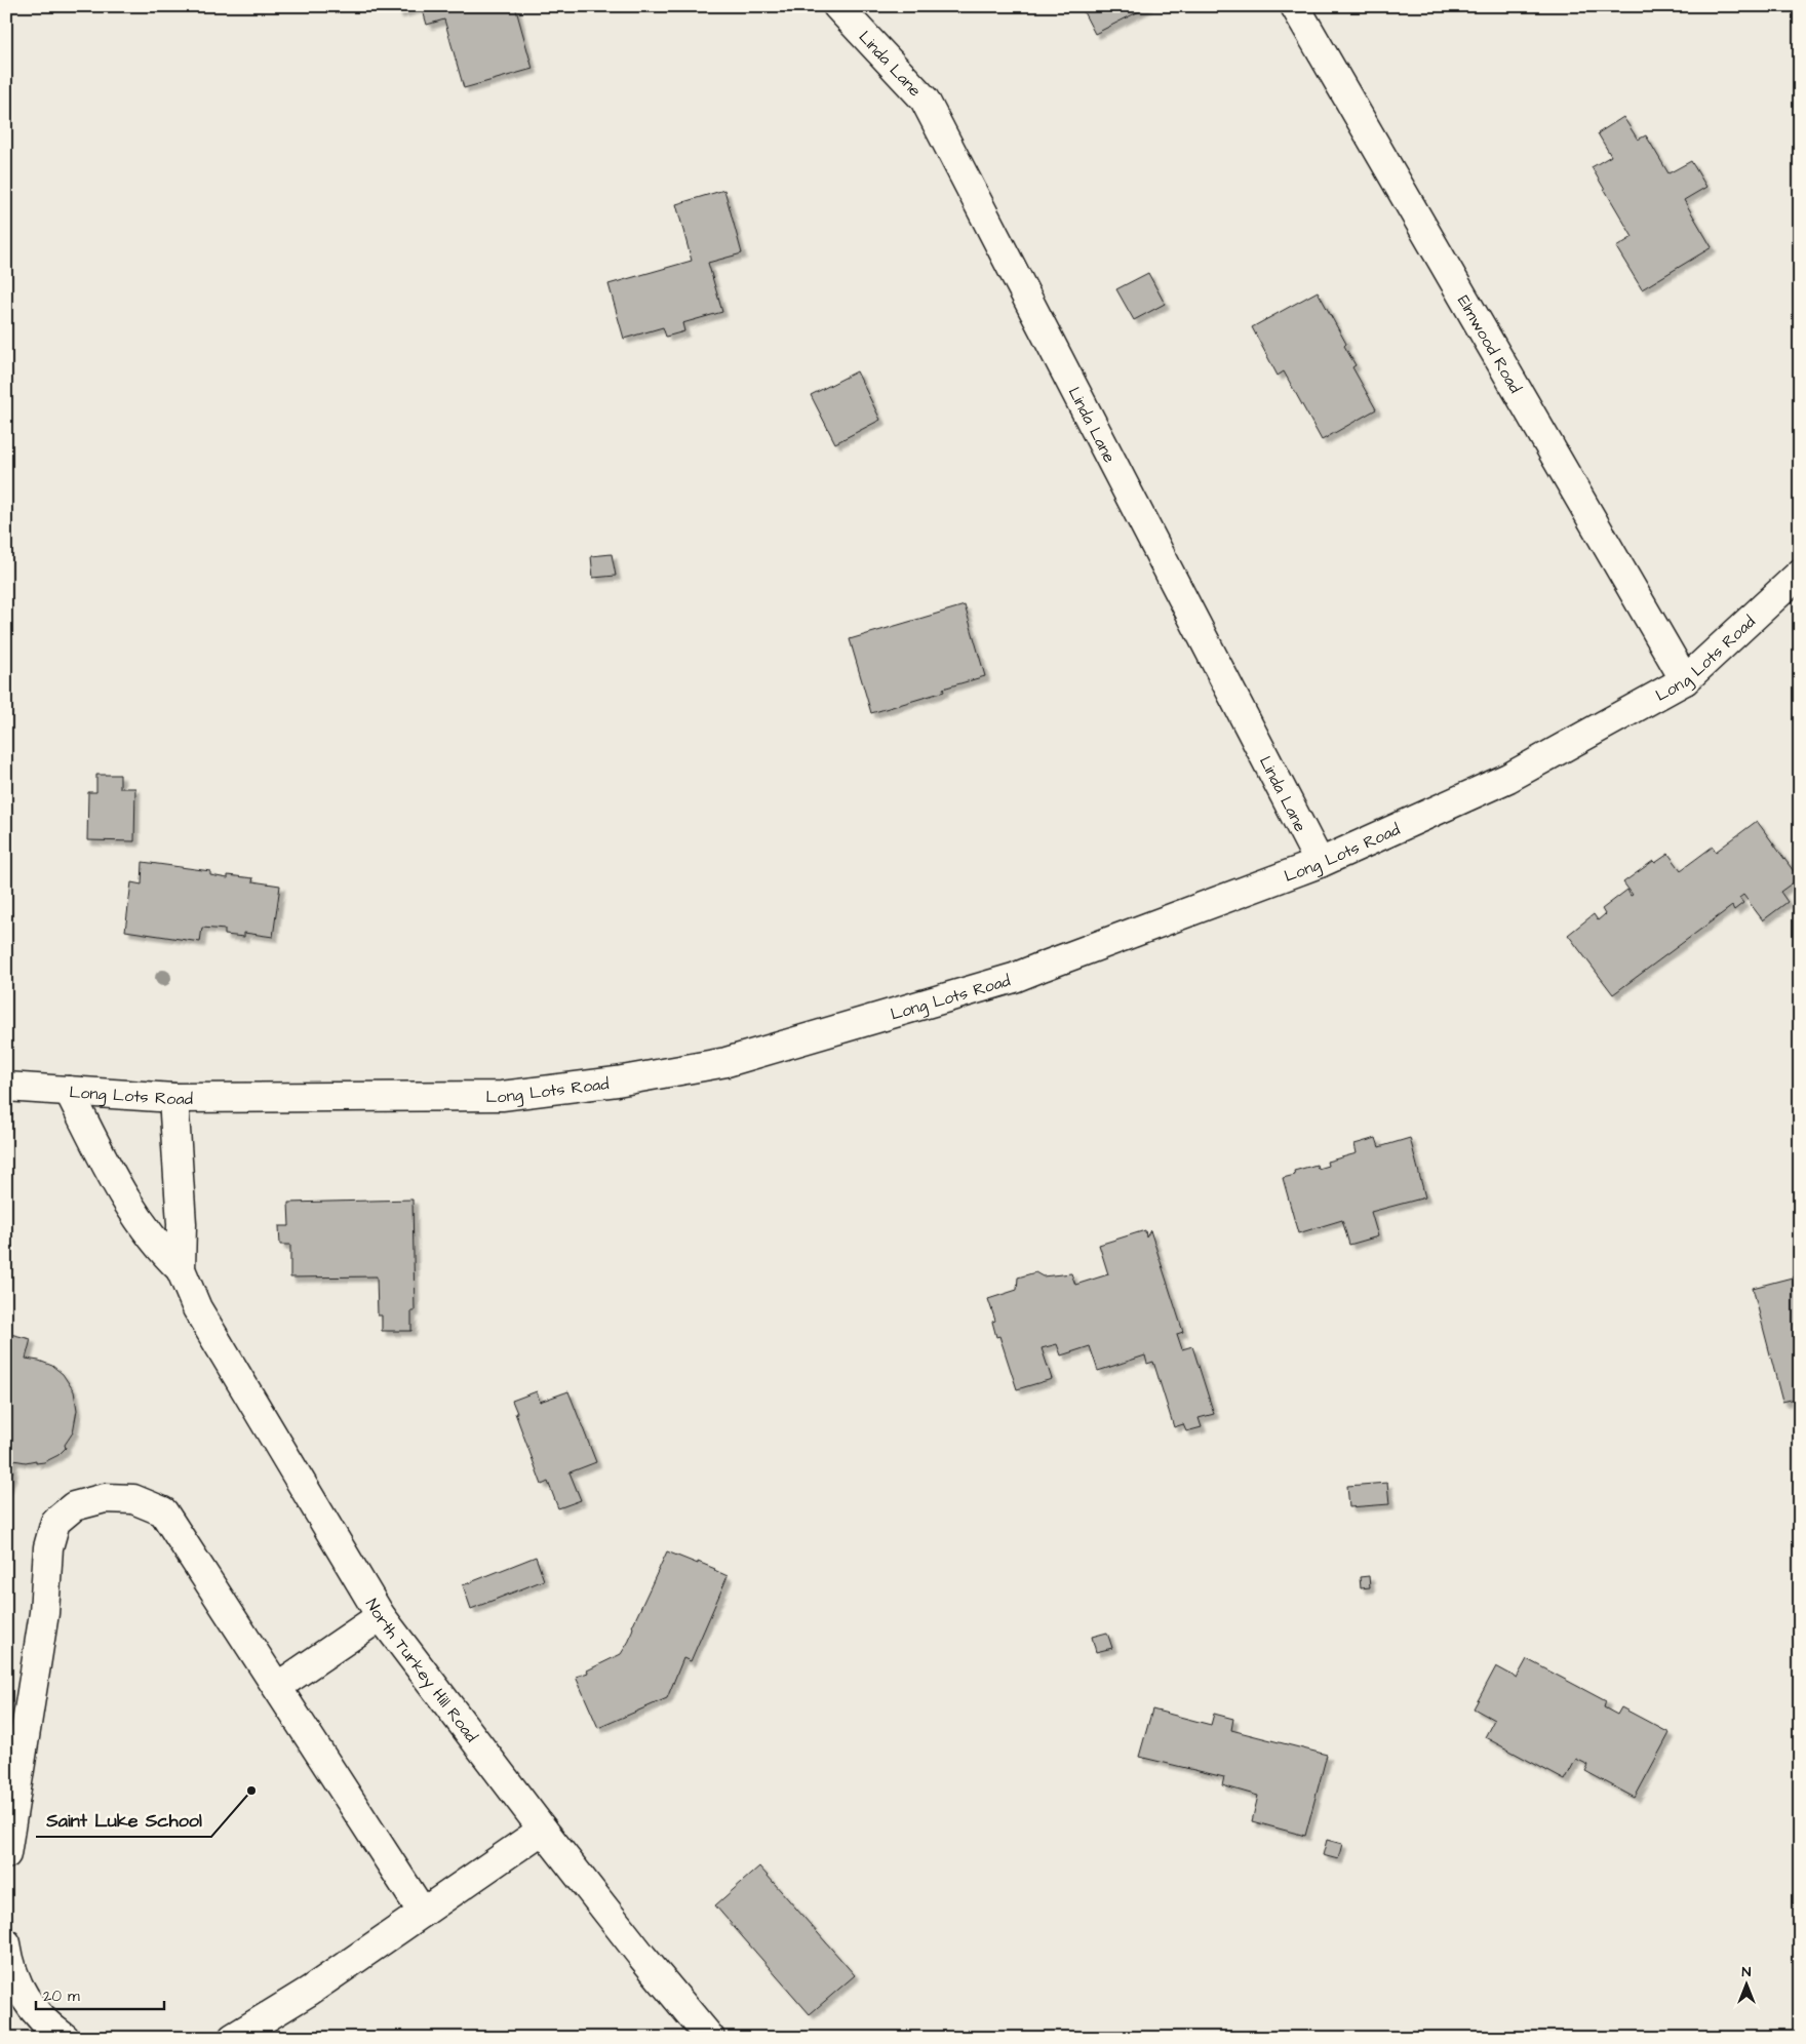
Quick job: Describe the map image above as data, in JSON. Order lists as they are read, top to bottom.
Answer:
{
  "streets": {
    "street": [
      "Linda Lane",
      "Elmwood Road",
      "Long Lots Road",
      "North Turkey Hill Road"
    ]
  },
  "crossings": [
    ["Linda Lane", "Long Lots Road"],
    ["Elmwood Road", "Long Lots Road"],
    ["Long Lots Road", "North Turkey Hill Road"]
  ],
  "places": ["Saint Luke School"],
  "scale_bar": "20 m",
  "north": "top"
}
